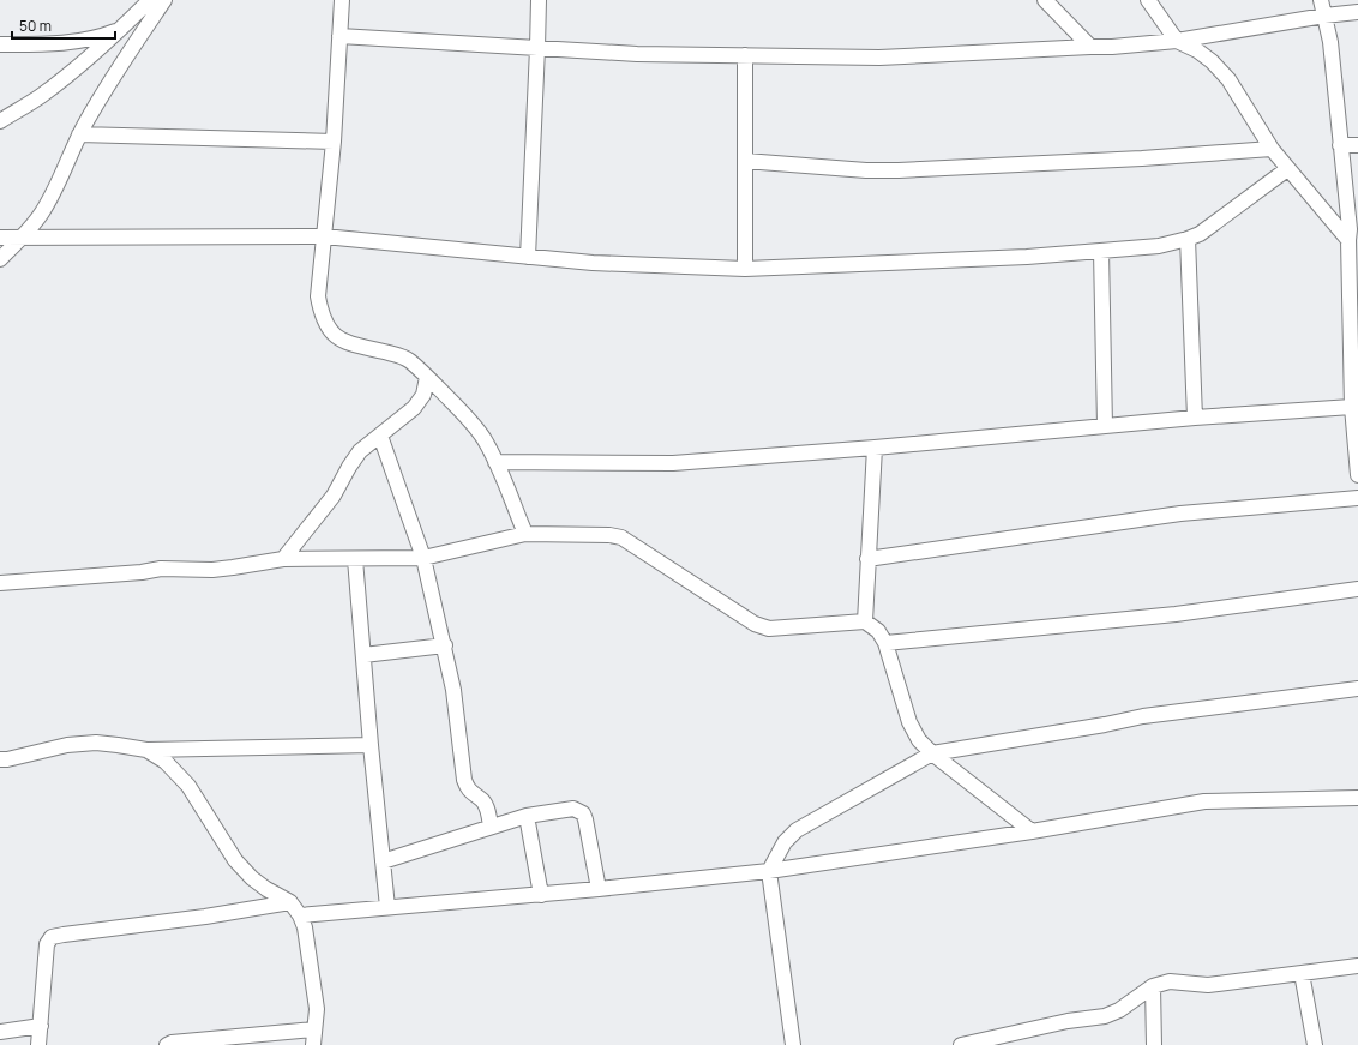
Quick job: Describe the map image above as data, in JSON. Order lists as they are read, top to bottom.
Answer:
{
  "scale_bar": "50 m"
}
